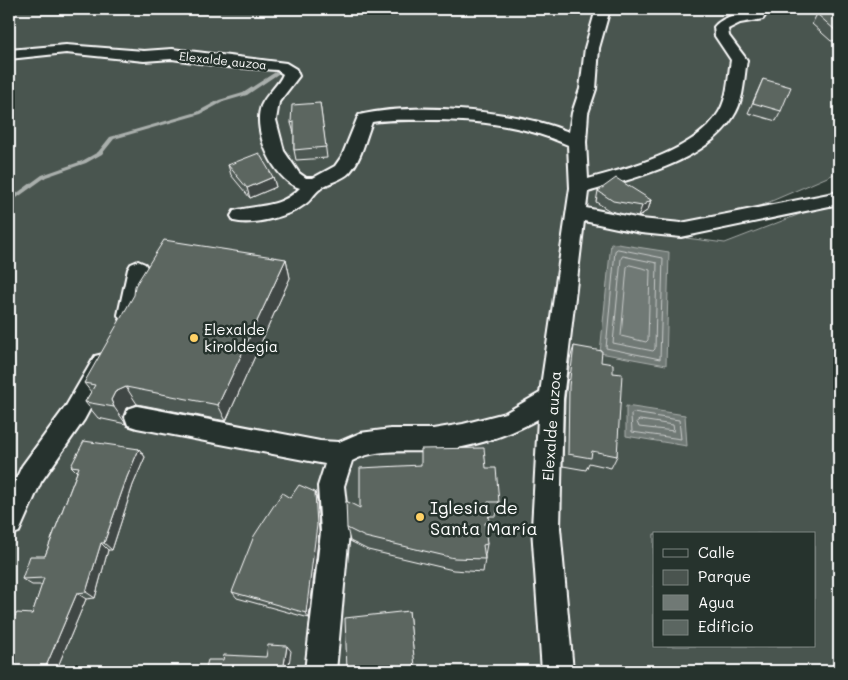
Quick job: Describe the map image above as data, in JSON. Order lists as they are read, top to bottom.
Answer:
{
  "streets": {
    "street": ["Elexalde auzoa"]
  },
  "places": ["Elexalde kiroldegia", "Iglesia de Santa María"],
  "legend": [
    "Calle",
    "Parque",
    "Agua",
    "Edificio"
  ]
}
